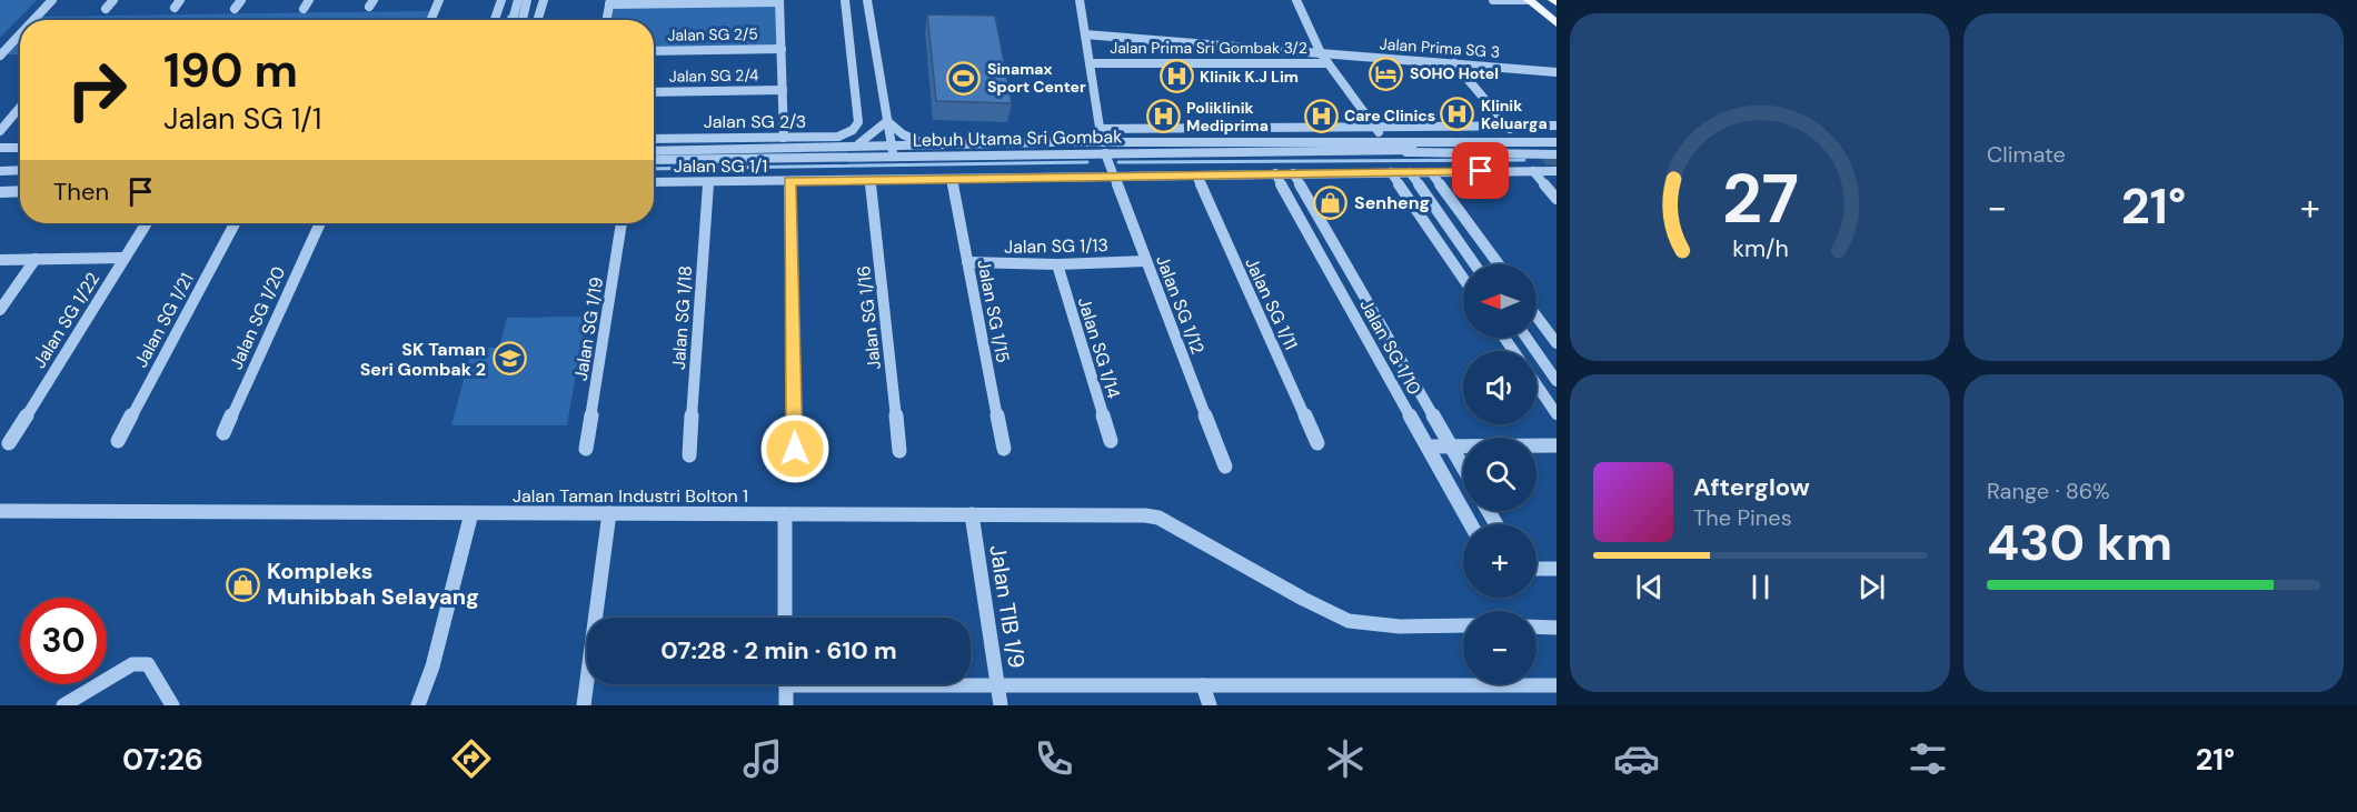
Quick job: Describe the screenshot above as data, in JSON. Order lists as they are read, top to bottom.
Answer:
{
  "streets": {
    "street": [
      "Jalan SG 2/5",
      "Jalan Prima Sri Gombak 3/2",
      "Jalan Prima SG 3",
      "Jalan SG 2/4",
      "Jalan SG 2/3",
      "Lebuh Utama Sri Gombak",
      "Jalan SG 1/1",
      "Jalan SG 1/13",
      "Jalan SG 1/11",
      "Jalan SG 1/12",
      "Jalan SG 1/15",
      "Jalan SG 1/20",
      "Jalan SG 1/18",
      "Jalan SG 1/16",
      "Jalan SG 1/22",
      "Jalan SG 1/21",
      "Jalan SG 1/19",
      "Jalan SG 1/10",
      "Jalan SG 1/14",
      "Jalan Taman Industri Bolton 1",
      "Jalan TIB 1/9"
    ]
  },
  "crossings": [
    ["Jalan Prima Sri Gombak 3/2", "Jalan SG 1/12"],
    ["Jalan Prima SG 3", "Jalan SG 1/12"],
    ["Lebuh Utama Sri Gombak", "Jalan SG 1/12"],
    ["Jalan SG 1/1", "Jalan SG 1/11"],
    ["Jalan SG 1/1", "Jalan SG 1/12"],
    ["Jalan SG 1/1", "Jalan SG 1/15"],
    ["Jalan SG 1/1", "Jalan SG 1/18"],
    ["Jalan SG 1/1", "Jalan SG 1/16"],
    ["Jalan SG 1/1", "Jalan SG 1/10"],
    ["Jalan SG 1/13", "Jalan SG 1/12"],
    ["Jalan SG 1/13", "Jalan SG 1/15"],
    ["Jalan SG 1/13", "Jalan SG 1/14"],
    ["Jalan Taman Industri Bolton 1", "Jalan TIB 1/9"]
  ],
  "places": {
    "hotel": ["SOHO Hotel"],
    "hospital": [
      "Klinik K.J Lim",
      "Klinik Keluarga",
      "Care Clinics",
      "Poliklinik Mediprima"
    ],
    "sports": ["Sinamax Sport Center"],
    "shop": ["Senheng", "Kompleks Muhibbah Selayang"],
    "school or university": ["SK Taman Seri Gombak 2"]
  },
  "north": "left",
  "page": {
    "tile": [
      "Climate",
      ["Range · 86%", "430 km"]
    ],
    "turn": ["190 m", "Jalan SG 1/1"],
    "then": "Then",
    "heat": ["−", "21°", "+"],
    "map_buttons": ["+", "−"],
    "song": ["Afterglow", "The Pines"],
    "limit": "30",
    "trip": "07:28 · 2 min · 610 m",
    "tabs": ["07:26", "21°"],
    "gauge": ["27", "km/h"]
  }
}
